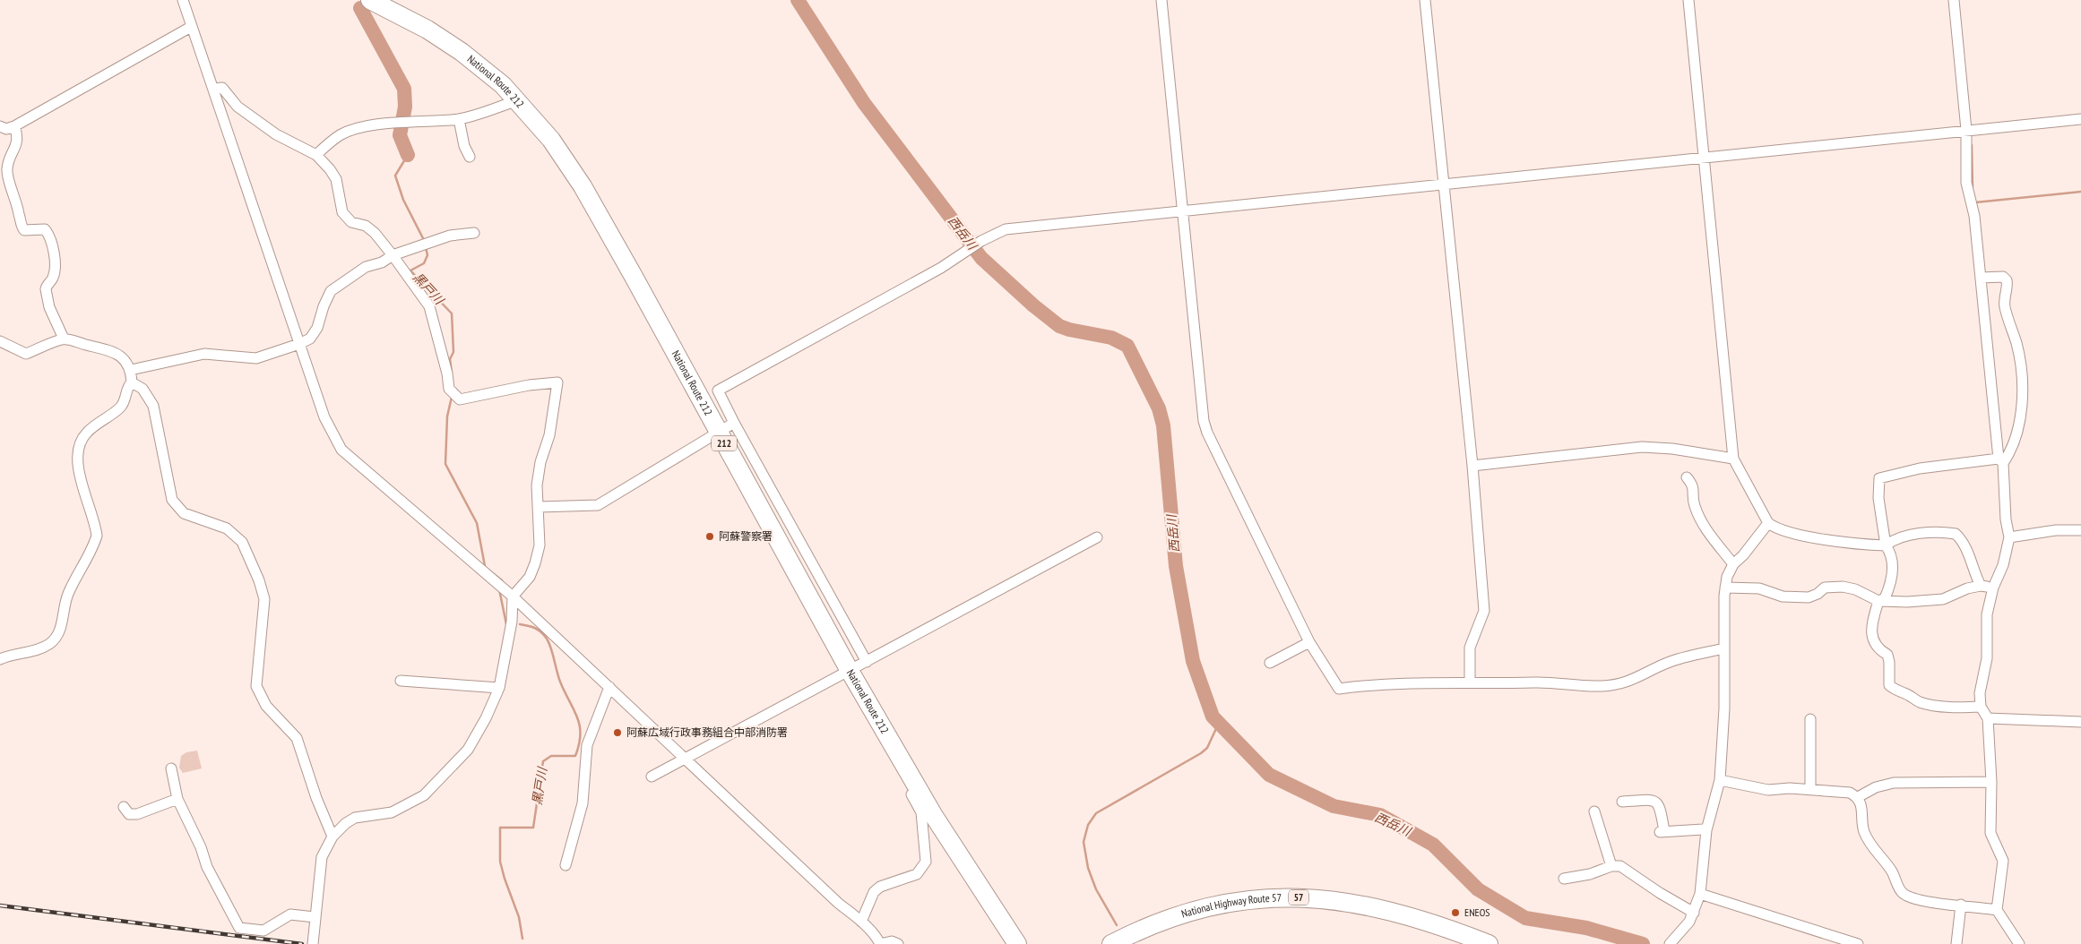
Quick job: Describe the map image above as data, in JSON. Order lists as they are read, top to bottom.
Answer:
{
  "streets": {
    "highway": [
      "National Route 212",
      "212",
      "57",
      "National Highway Route 57"
    ]
  },
  "water": ["西岳川", "黒戸川"],
  "places": ["阿蘇警察署", "阿蘇広域行政事務組合中部消防署", "ENEOS"]
}
